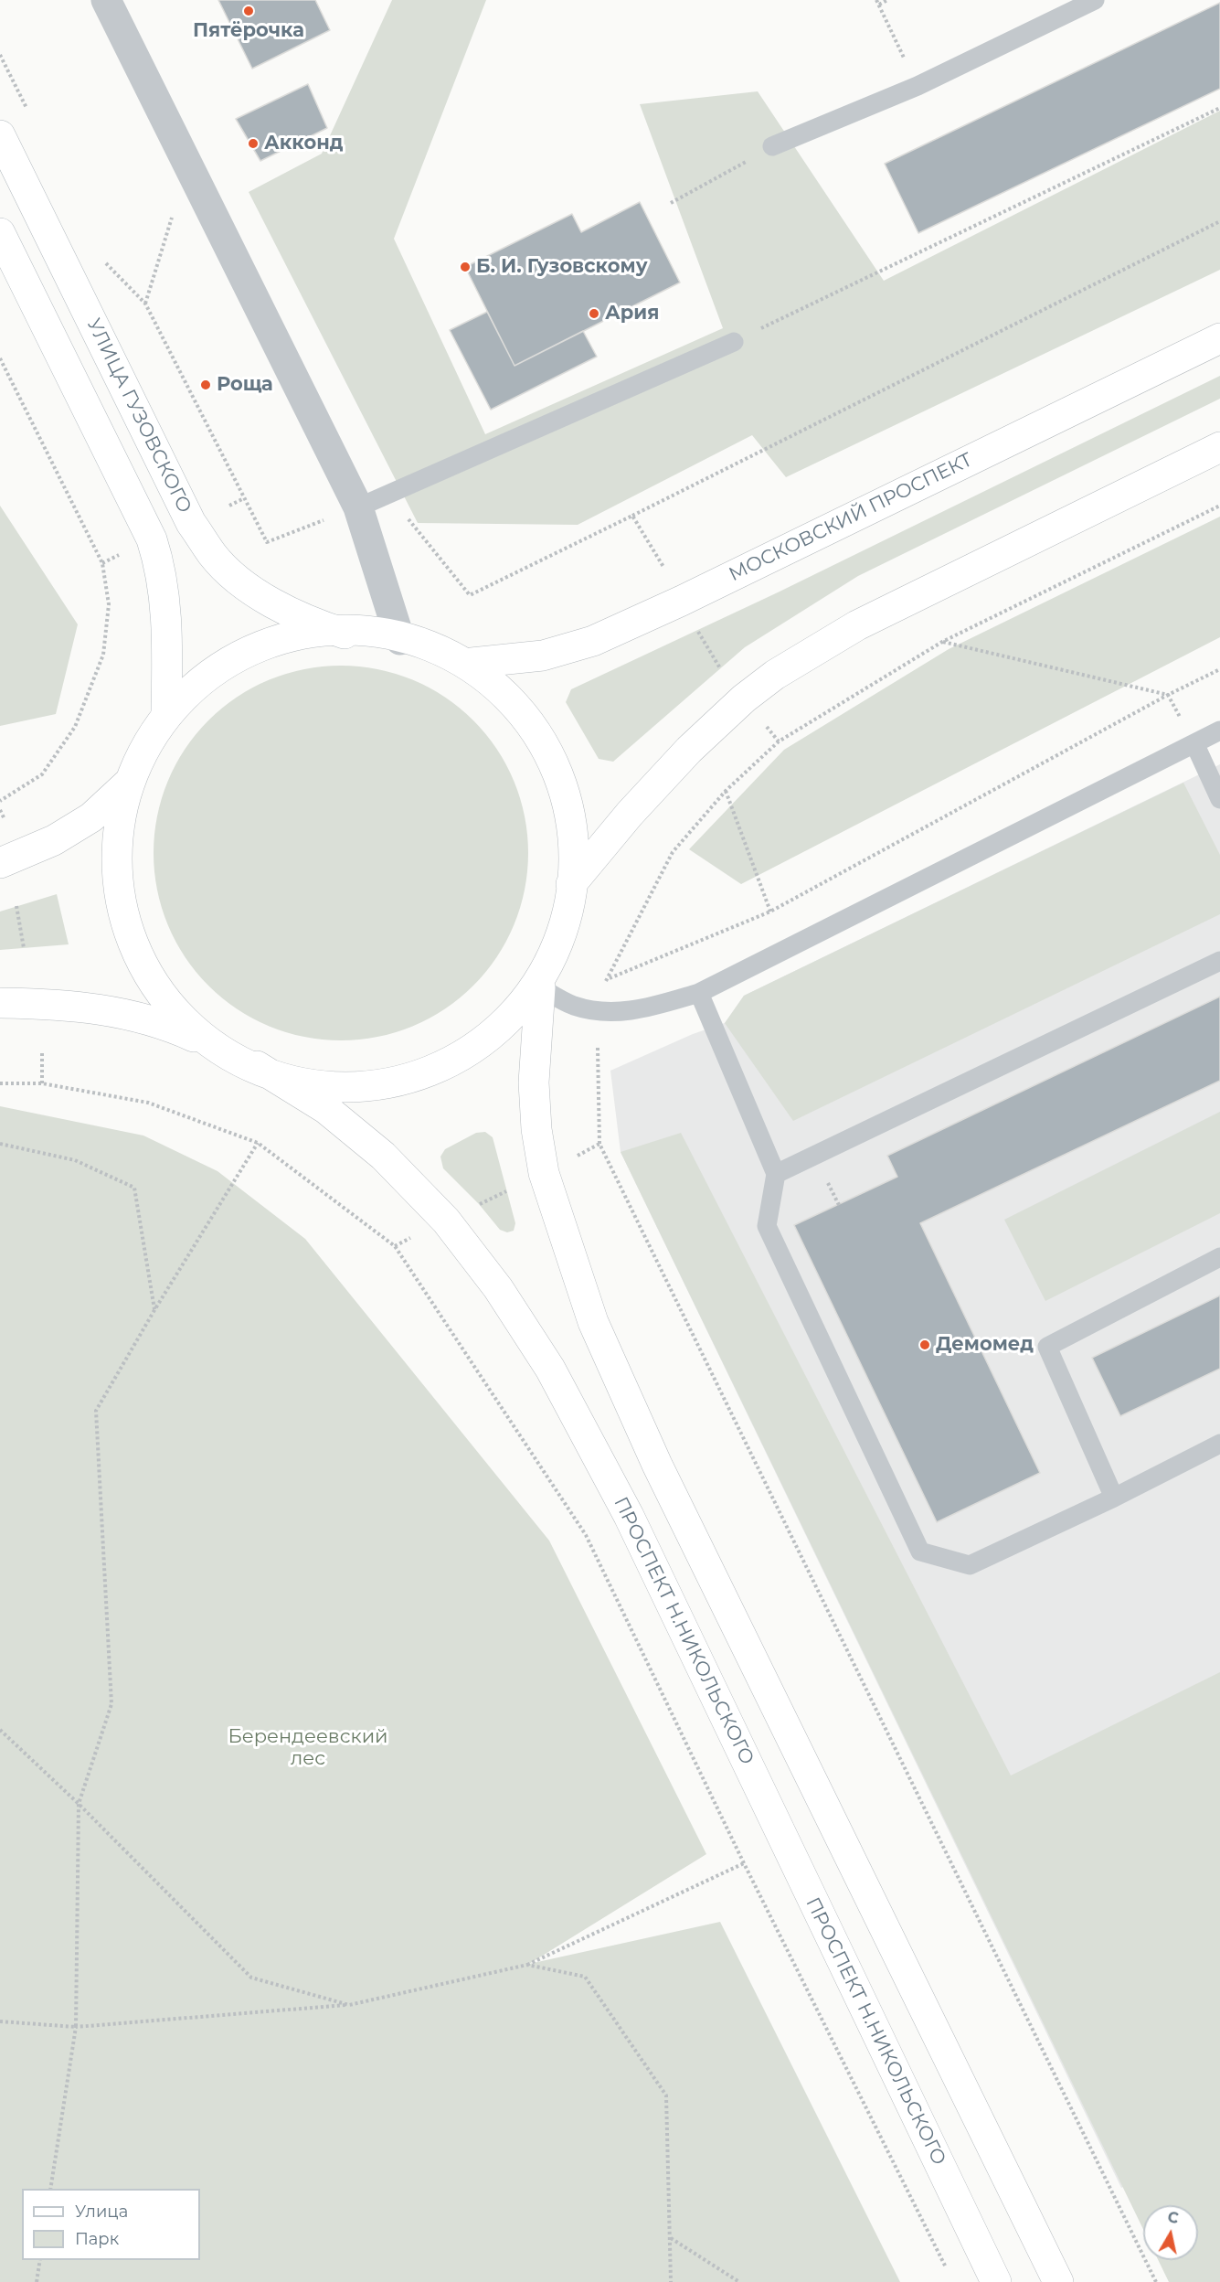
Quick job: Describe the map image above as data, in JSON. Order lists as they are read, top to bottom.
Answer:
{
  "streets": {
    "main road": ["УЛИЦА ГУЗОВСКОГО", "МОСКОВСКИЙ ПРОСПЕКТ", "ПРОСПЕКТ Н.НИКОЛЬСКОГО"]
  },
  "parks": ["Берендеевский лес"],
  "places": [
    "Пятёрочка",
    "Акконд",
    "Б. И. Гузовскому",
    "Ария",
    "Роща",
    "Демомед"
  ],
  "legend": ["Улица", "Парк"],
  "north": "top"
}
